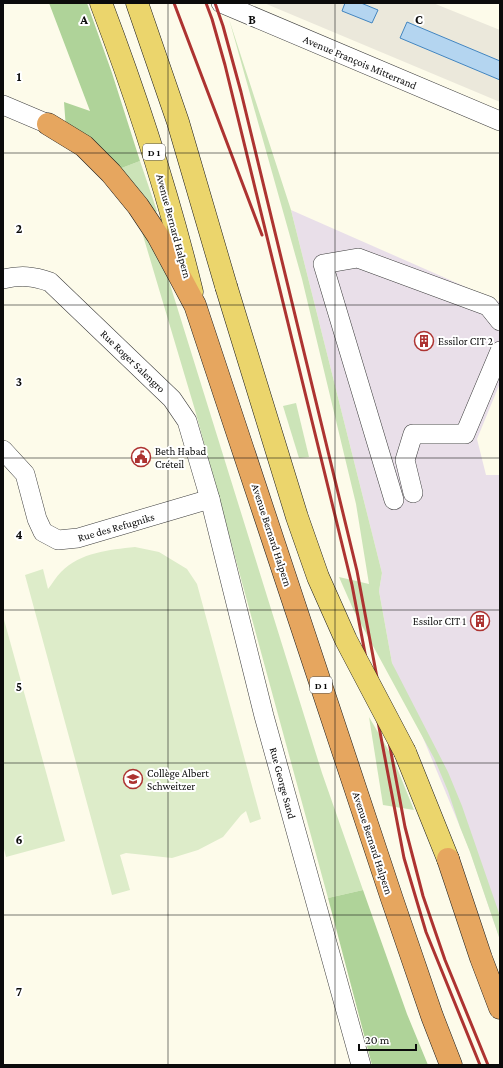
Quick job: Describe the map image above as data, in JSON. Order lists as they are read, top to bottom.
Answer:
{
  "streets": {
    "highway": ["D 1", "Avenue Bernard Halpern"],
    "street": [
      "Avenue François Mitterrand",
      "Rue Roger Salengro",
      "Rue des Refugniks",
      "Rue George Sand"
    ]
  },
  "crossings": [
    ["Rue Roger Salengro", "Rue des Refugniks"],
    ["Rue Roger Salengro", "Rue George Sand"],
    ["Rue des Refugniks", "Rue George Sand"]
  ],
  "places": {
    "building": ["Essilor CIT 2", "Essilor CIT 1"],
    "public building": ["Beth Habad Créteil"],
    "school or university": ["Collège Albert Schweitzer"]
  },
  "scale_bar": "20 m",
  "grid": {
    "columns": ["A", "B", "C"],
    "rows": [
      "1",
      "2",
      "3",
      "4",
      "5",
      "6",
      "7"
    ]
  }
}
